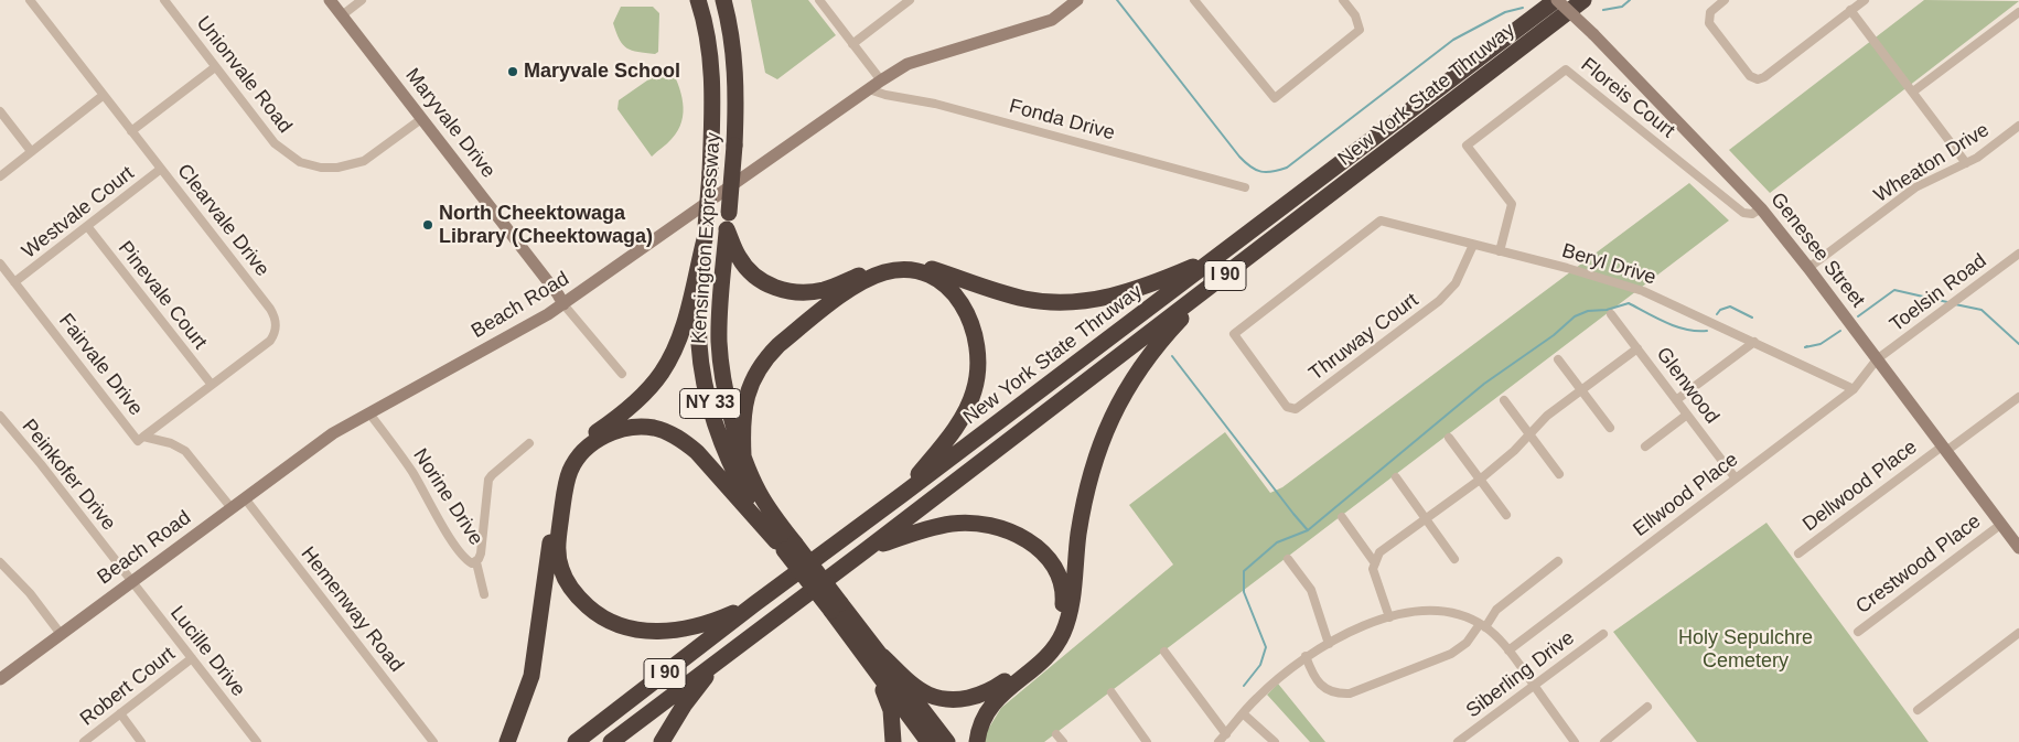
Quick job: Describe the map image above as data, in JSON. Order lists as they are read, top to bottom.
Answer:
{
  "streets": {
    "highway": [
      "New York State Thruway",
      "Kensington Expressway",
      "I 90",
      "NY 33"
    ],
    "street": [
      "Unionvale Road",
      "Floreis Court",
      "Fonda Drive",
      "Maryvale Drive",
      "Wheaton Drive",
      "Westvale Court",
      "Clearvale Drive",
      "Genesee Street",
      "Beryl Drive",
      "Toelsin Road",
      "Pinevale Court",
      "Beach Road",
      "Thruway Court",
      "Fairvale Drive",
      "Glenwood",
      "Peinkofer Drive",
      "Dellwood Place",
      "Ellwood Place",
      "Norine Drive",
      "Crestwood Place",
      "Hemenway Road",
      "Lucille Drive",
      "Siberling Drive",
      "Robert Court"
    ]
  },
  "crossings": [
    ["Unionvale Road", "Maryvale Drive"],
    ["New York State Thruway", "Genesee Street"],
    ["Floreis Court", "Genesee Street"],
    ["Floreis Court", "Beryl Drive"],
    ["Fonda Drive", "Beach Road"],
    ["Maryvale Drive", "Beach Road"],
    ["Wheaton Drive", "Genesee Street"],
    ["Westvale Court", "Clearvale Drive"],
    ["Westvale Court", "Pinevale Court"],
    ["Westvale Court", "Fairvale Drive"],
    ["Clearvale Drive", "Pinevale Court"],
    ["Clearvale Drive", "Fairvale Drive"],
    ["Genesee Street", "Toelsin Road"],
    ["Genesee Street", "Dellwood Place"],
    ["Genesee Street", "Ellwood Place"],
    ["Genesee Street", "Crestwood Place"],
    ["Beryl Drive", "Thruway Court"],
    ["Beryl Drive", "Ellwood Place"],
    ["Toelsin Road", "Ellwood Place"],
    ["Beach Road", "Fairvale Drive"],
    ["Beach Road", "Peinkofer Drive"],
    ["Beach Road", "Norine Drive"],
    ["Beach Road", "Hemenway Road"],
    ["Beach Road", "Lucille Drive"],
    ["Glenwood", "Ellwood Place"],
    ["Peinkofer Drive", "Lucille Drive"],
    ["Lucille Drive", "Robert Court"]
  ],
  "parks": ["Holy Sepulchre Cemetery"],
  "places": ["Maryvale School", "North Cheektowaga Library (Cheektowaga)"]
}
